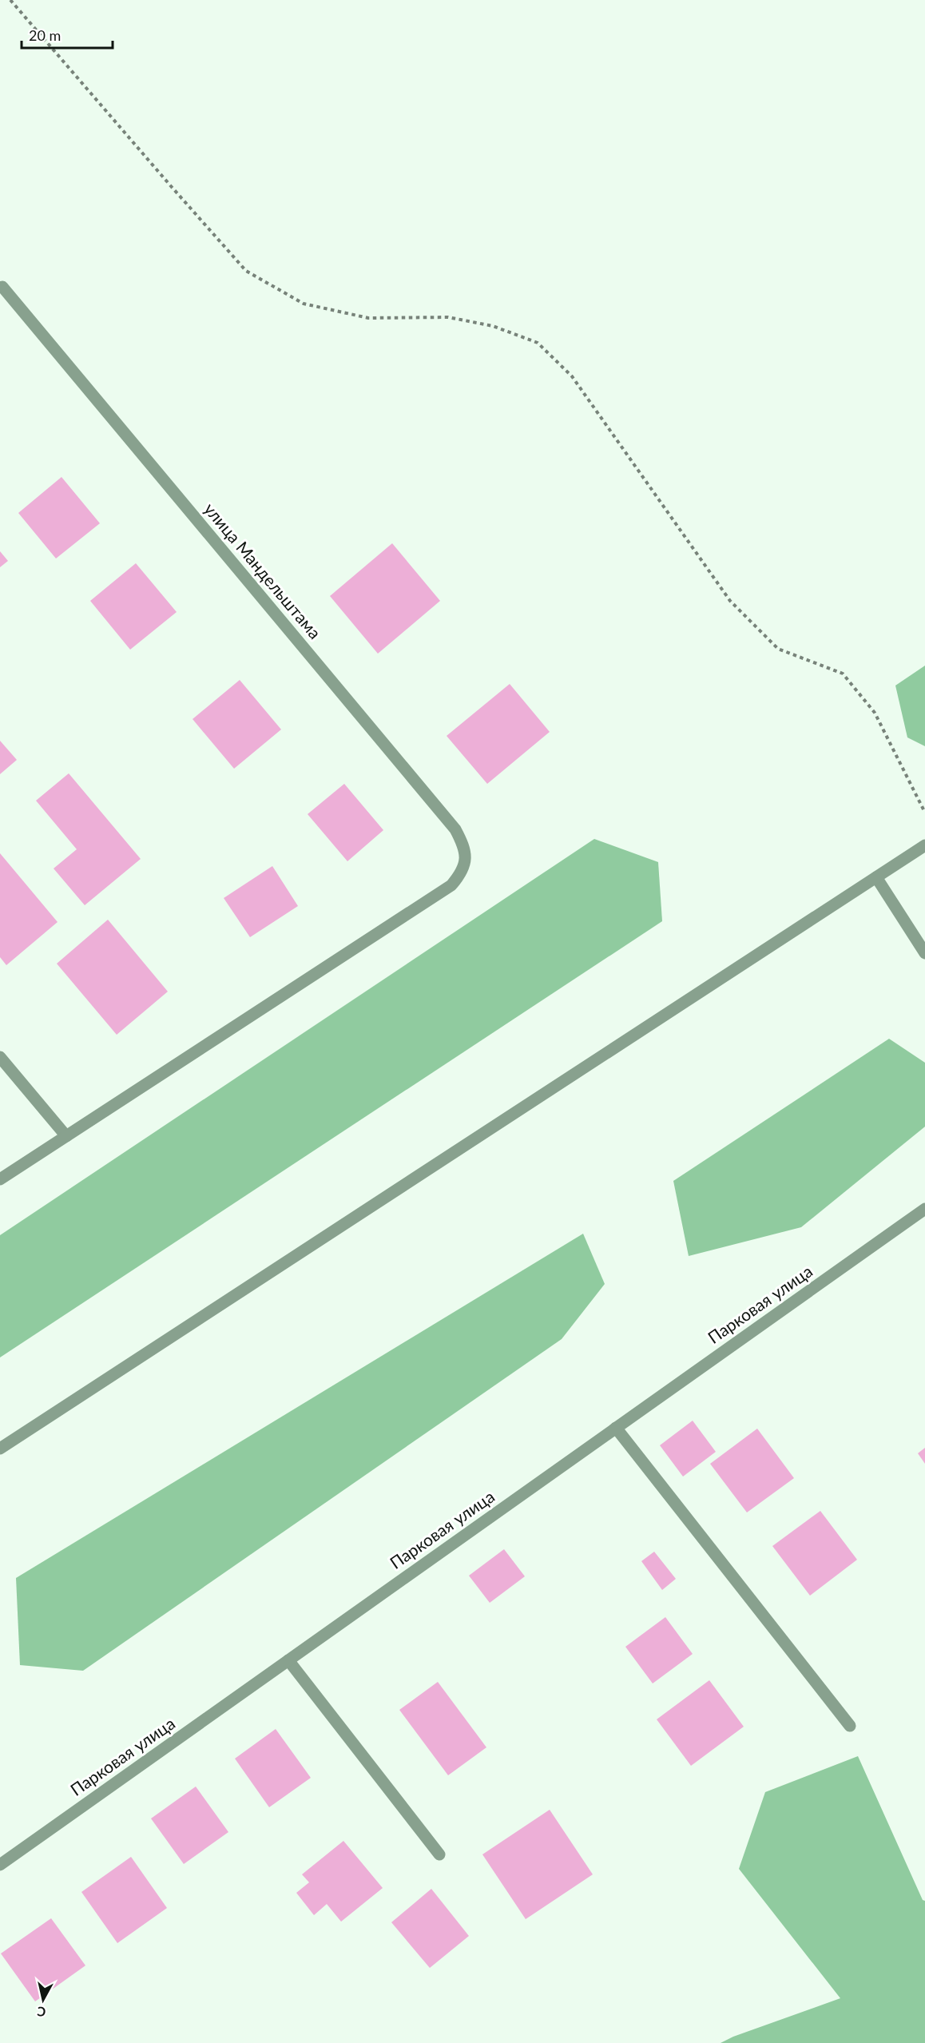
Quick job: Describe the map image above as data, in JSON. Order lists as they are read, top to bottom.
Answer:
{
  "streets": {
    "street": ["улица Мандельштама", "Парковая улица"]
  },
  "scale_bar": "20 m",
  "north": "bottom"
}
